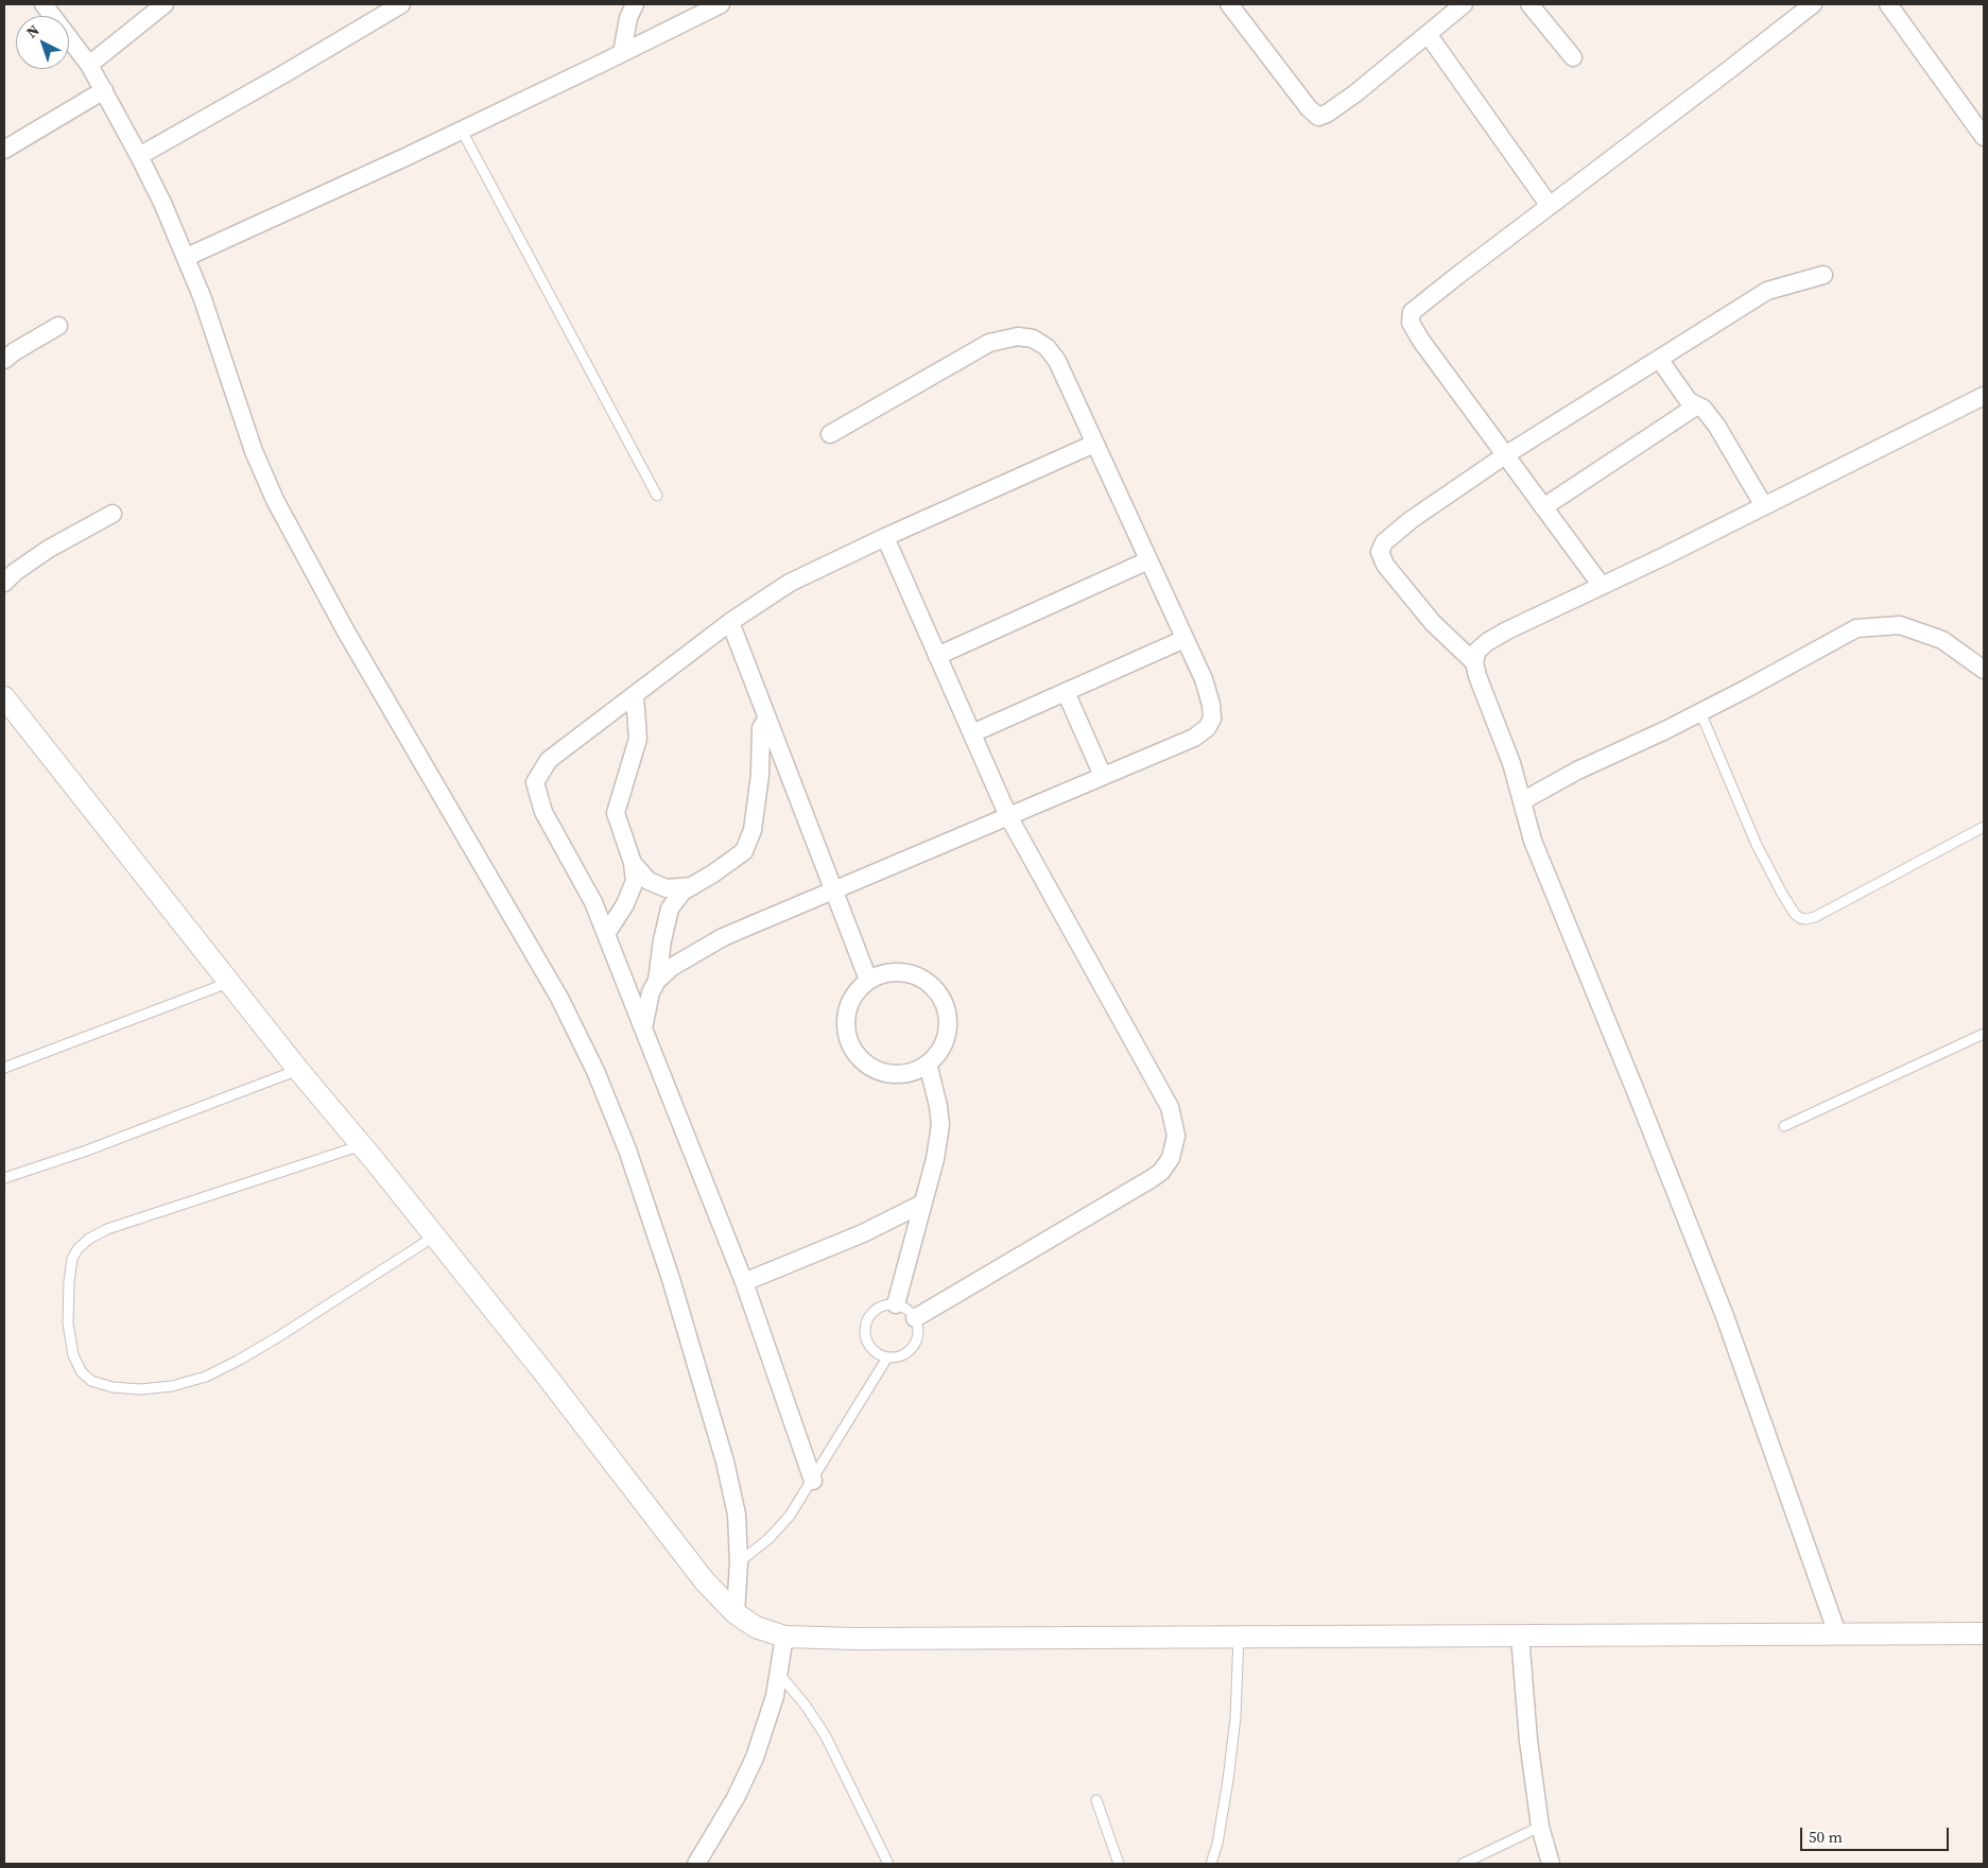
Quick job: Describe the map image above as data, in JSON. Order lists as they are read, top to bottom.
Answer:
{
  "scale_bar": "50 m",
  "north": "top left"
}
